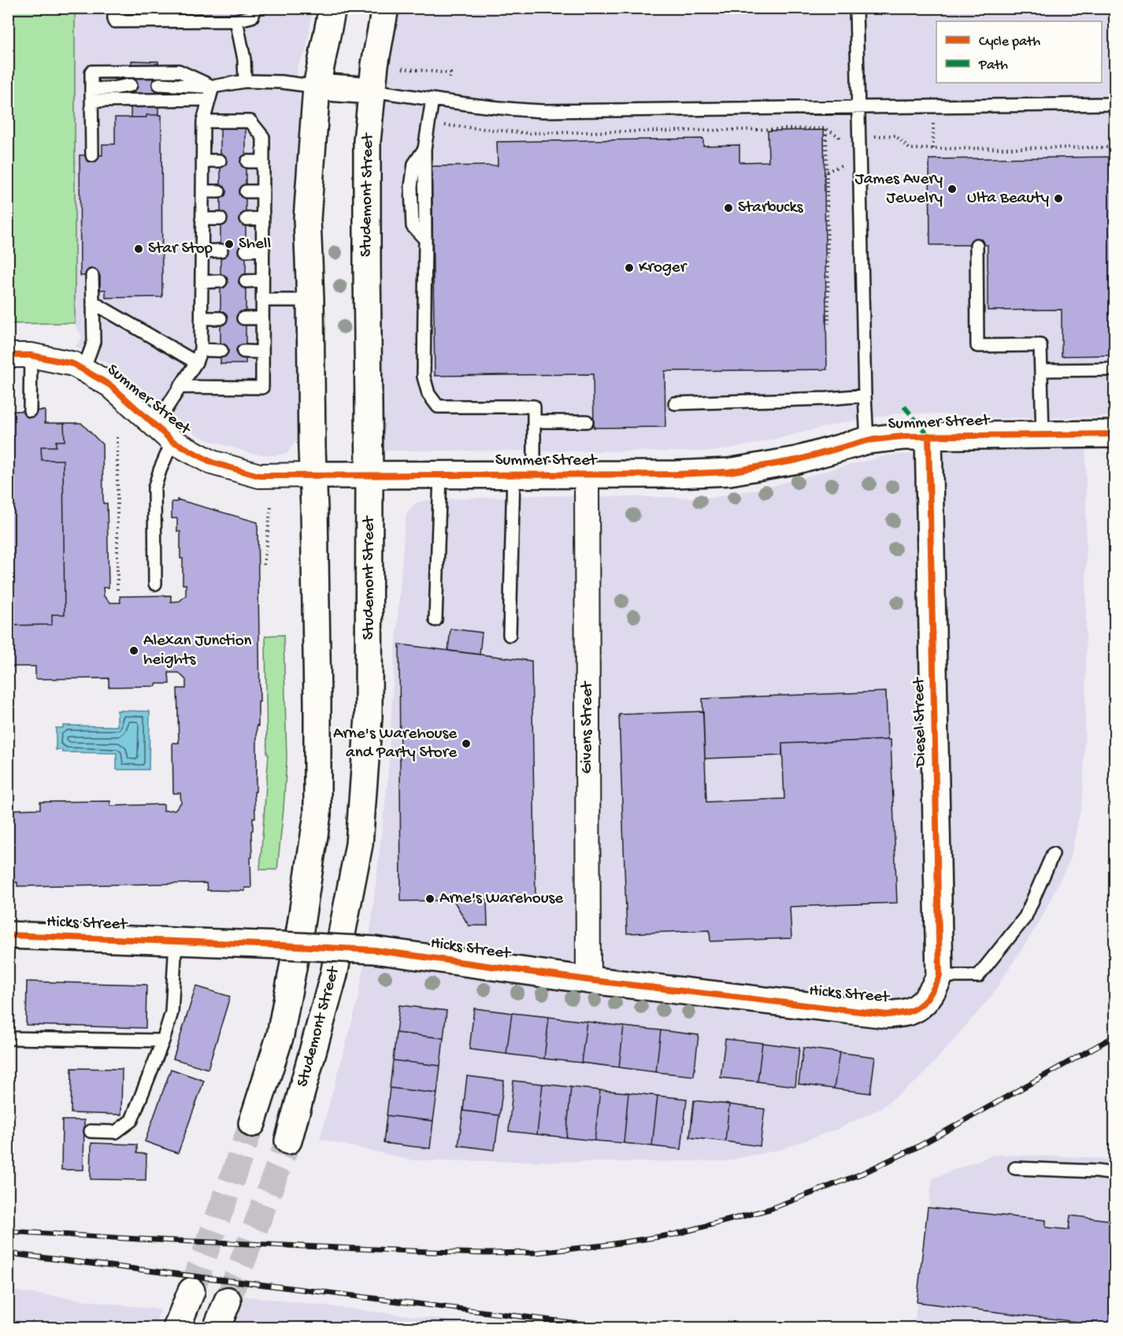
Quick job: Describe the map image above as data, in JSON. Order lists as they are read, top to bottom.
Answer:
{
  "streets": {
    "main road": [
      "Studemont Street",
      "Summer Street",
      "Diesel Street",
      "Hicks Street"
    ],
    "street": ["Givens Street"]
  },
  "crossings": [
    ["Studemont Street", "Summer Street"],
    ["Summer Street", "Diesel Street"],
    ["Summer Street", "Givens Street"],
    ["Diesel Street", "Hicks Street"],
    ["Givens Street", "Hicks Street"]
  ],
  "places": [
    "James Avery Jewelry",
    "Ulta Beauty",
    "Starbucks",
    "Shell",
    "Star Stop",
    "Kroger",
    "Alexan Junction heights",
    "Arne's Warehouse and Party Store",
    "Arne's Warehouse"
  ],
  "legend": ["Cycle path", "Path"]
}
